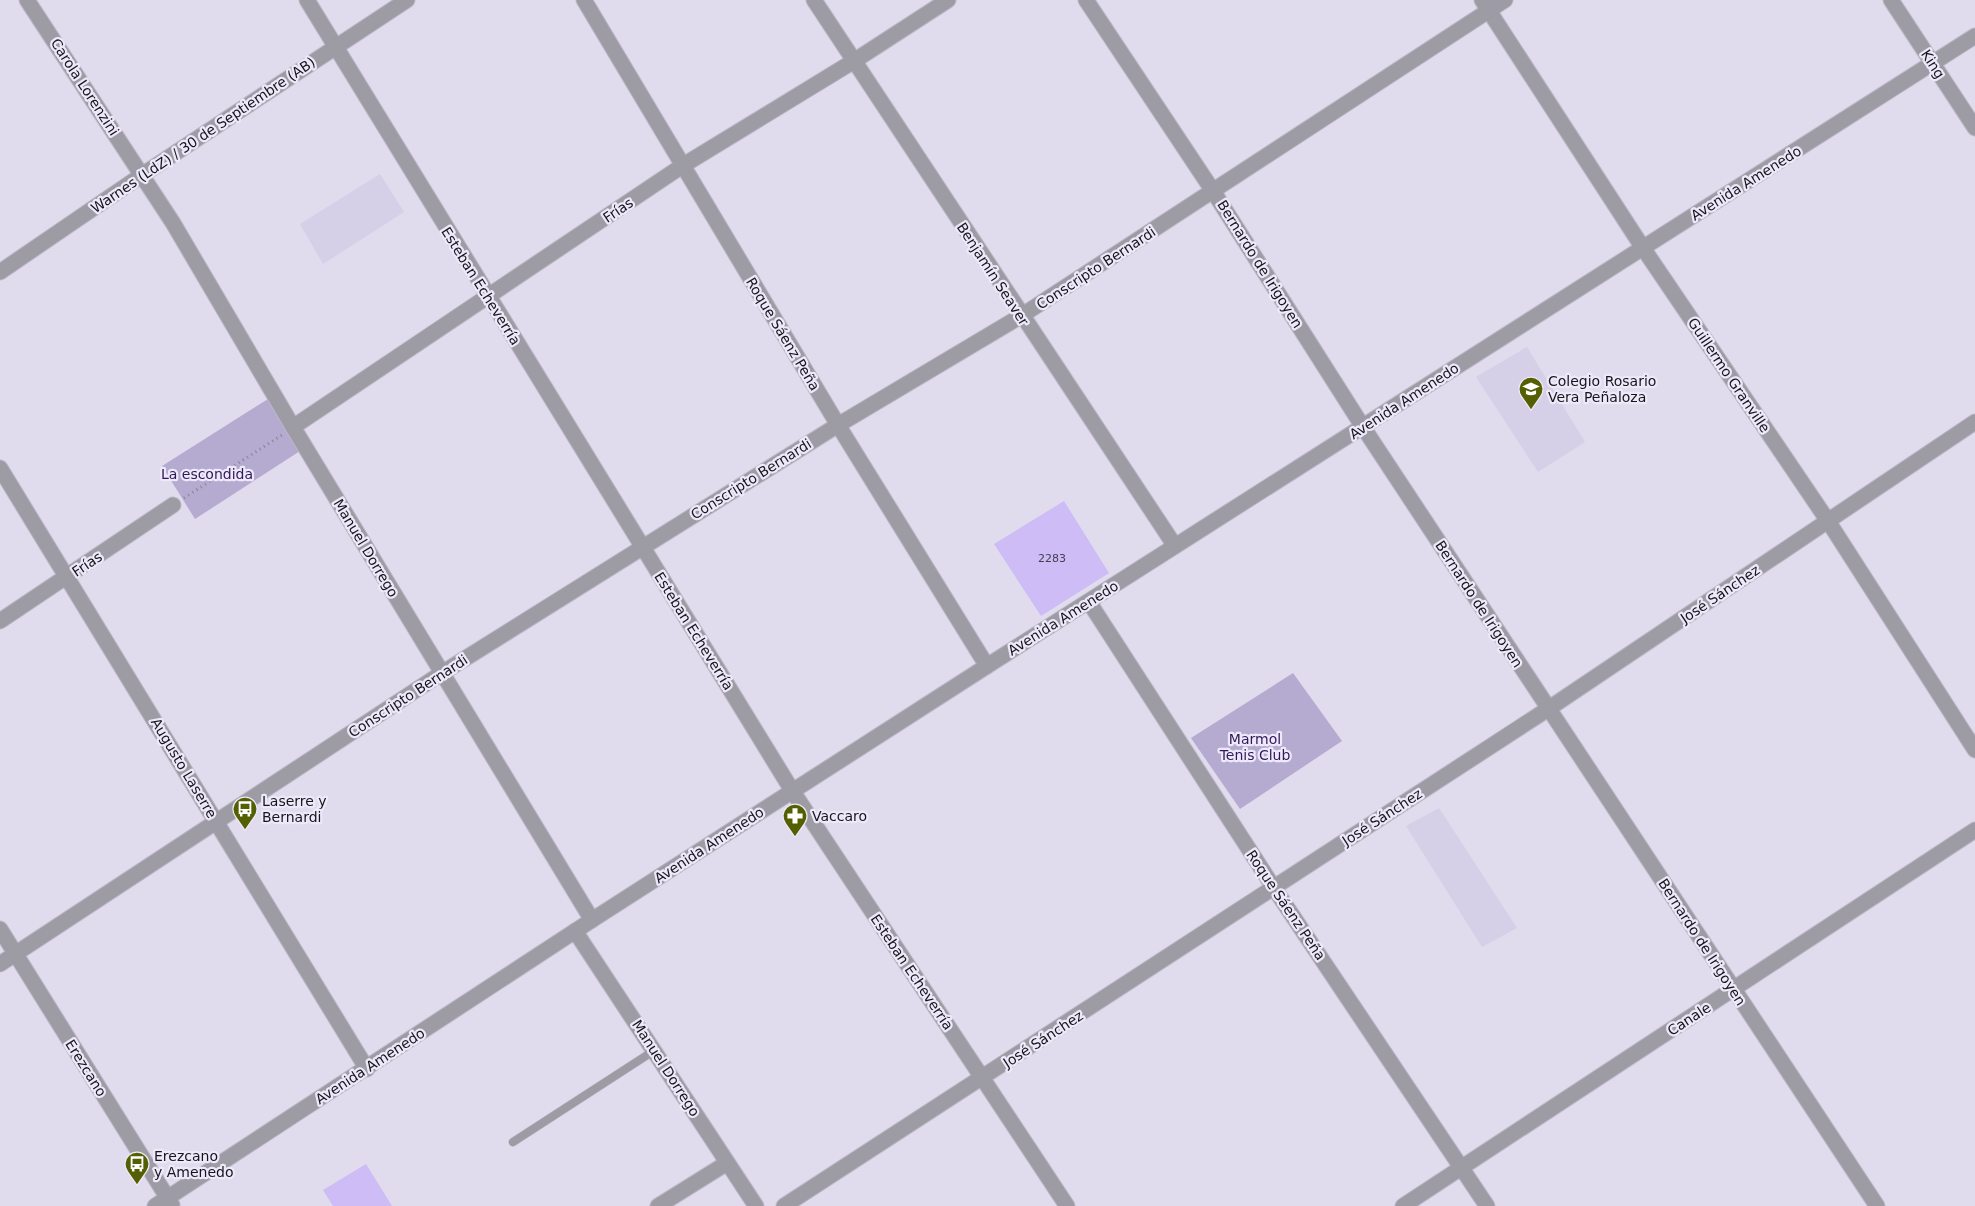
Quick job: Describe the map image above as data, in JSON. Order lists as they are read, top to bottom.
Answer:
{
  "streets": {
    "street": [
      "King",
      "Carola Lorenzini",
      "Warnes (LdZ) / 30 de Septiembre (AB)",
      "Avenida Amenedo",
      "Frías",
      "Bernardo de Irigoyen",
      "Conscripto Bernardi",
      "Benjamín Seaver",
      "Esteban Echeverría",
      "Roque Sáenz Peña",
      "Guillermo Granville",
      "Manuel Dorrego",
      "José Sánchez",
      "Augusto Laserre",
      "Canale",
      "Erezcano"
    ]
  },
  "crossings": [
    ["King", "Avenida Amenedo"],
    ["Carola Lorenzini", "Warnes (LdZ) / 30 de Septiembre (AB)"],
    ["Carola Lorenzini", "Manuel Dorrego"],
    ["Warnes (LdZ) / 30 de Septiembre (AB)", "Esteban Echeverría"],
    ["Warnes (LdZ) / 30 de Septiembre (AB)", "Manuel Dorrego"],
    ["Avenida Amenedo", "Bernardo de Irigoyen"],
    ["Avenida Amenedo", "Benjamín Seaver"],
    ["Avenida Amenedo", "Esteban Echeverría"],
    ["Avenida Amenedo", "Roque Sáenz Peña"],
    ["Avenida Amenedo", "Guillermo Granville"],
    ["Avenida Amenedo", "Manuel Dorrego"],
    ["Avenida Amenedo", "Augusto Laserre"],
    ["Avenida Amenedo", "Erezcano"],
    ["Frías", "Benjamín Seaver"],
    ["Frías", "Esteban Echeverría"],
    ["Frías", "Roque Sáenz Peña"],
    ["Frías", "Manuel Dorrego"],
    ["Frías", "Augusto Laserre"],
    ["Bernardo de Irigoyen", "Conscripto Bernardi"],
    ["Bernardo de Irigoyen", "José Sánchez"],
    ["Bernardo de Irigoyen", "Canale"],
    ["Conscripto Bernardi", "Benjamín Seaver"],
    ["Conscripto Bernardi", "Esteban Echeverría"],
    ["Conscripto Bernardi", "Roque Sáenz Peña"],
    ["Conscripto Bernardi", "Guillermo Granville"],
    ["Conscripto Bernardi", "Manuel Dorrego"],
    ["Conscripto Bernardi", "Augusto Laserre"],
    ["Conscripto Bernardi", "Erezcano"],
    ["Esteban Echeverría", "José Sánchez"],
    ["Roque Sáenz Peña", "José Sánchez"],
    ["Roque Sáenz Peña", "Canale"],
    ["Guillermo Granville", "José Sánchez"]
  ],
  "parks": ["La escondida", "Marmol Tenis Club"],
  "places": {
    "school or university": ["Colegio Rosario Vera Peñaloza"],
    "bus stop": ["Laserre y Bernardi", "Erezcano y Amenedo"],
    "pharmacy": ["Vaccaro"]
  },
  "house_numbers": ["2283"]
}
